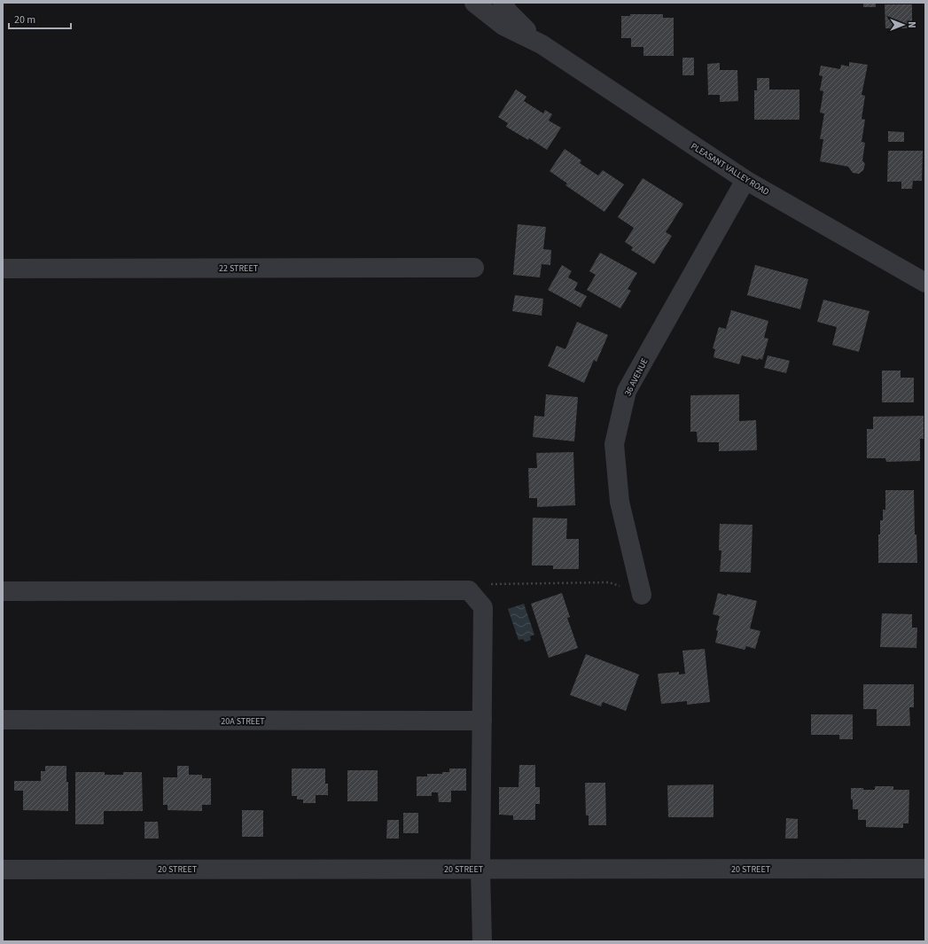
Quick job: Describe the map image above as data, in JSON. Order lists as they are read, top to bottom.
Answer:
{
  "streets": {
    "street": [
      "PLEASANT VALLEY ROAD",
      "22 STREET",
      "36 AVENUE",
      "20A STREET",
      "20 STREET"
    ]
  },
  "crossings": [
    ["PLEASANT VALLEY ROAD", "36 AVENUE"]
  ],
  "scale_bar": "20 m",
  "north": "right"
}
